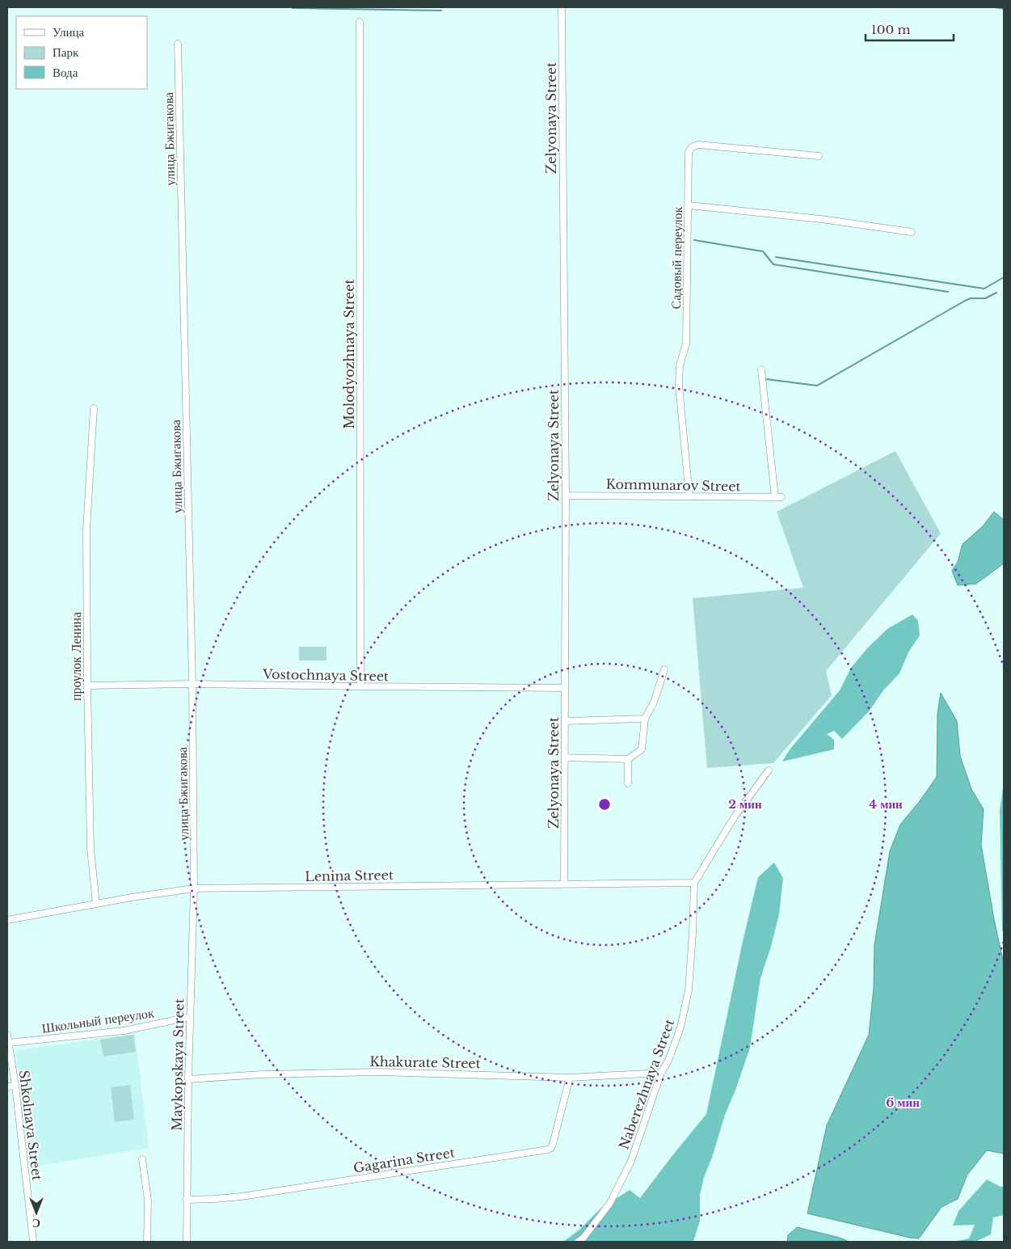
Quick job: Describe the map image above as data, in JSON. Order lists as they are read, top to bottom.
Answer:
{
  "streets": {
    "street": [
      "Zelyonaya Street",
      "улица Бжигакова",
      "Садовый переулок",
      "Molodyozhnaya Street",
      "Kommunarov Street",
      "проулок Ленина",
      "Vostochnaya Street",
      "Lenina Street",
      "Школьный переулок",
      "Khakurate Street",
      "Maykopskaya Street",
      "Naberezhnaya Street",
      "Shkolnaya Street",
      "Gagarina Street"
    ]
  },
  "crossings": [
    ["Zelyonaya Street", "Kommunarov Street"],
    ["Zelyonaya Street", "Vostochnaya Street"],
    ["Zelyonaya Street", "Lenina Street"],
    ["улица Бжигакова", "Vostochnaya Street"],
    ["улица Бжигакова", "Lenina Street"],
    ["улица Бжигакова", "Maykopskaya Street"],
    ["Садовый переулок", "Kommunarov Street"],
    ["Molodyozhnaya Street", "Vostochnaya Street"],
    ["проулок Ленина", "Vostochnaya Street"],
    ["проулок Ленина", "Lenina Street"],
    ["Lenina Street", "Maykopskaya Street"],
    ["Lenina Street", "Naberezhnaya Street"],
    ["Школьный переулок", "Maykopskaya Street"],
    ["Школьный переулок", "Shkolnaya Street"],
    ["Khakurate Street", "Maykopskaya Street"],
    ["Khakurate Street", "Naberezhnaya Street"],
    ["Khakurate Street", "Gagarina Street"],
    ["Maykopskaya Street", "Gagarina Street"]
  ],
  "legend": ["Улица", "Парк", "Вода"],
  "scale_bar": "100 m",
  "north": "bottom",
  "rings": ["2 мин", "4 мин", "6 мин"]
}
